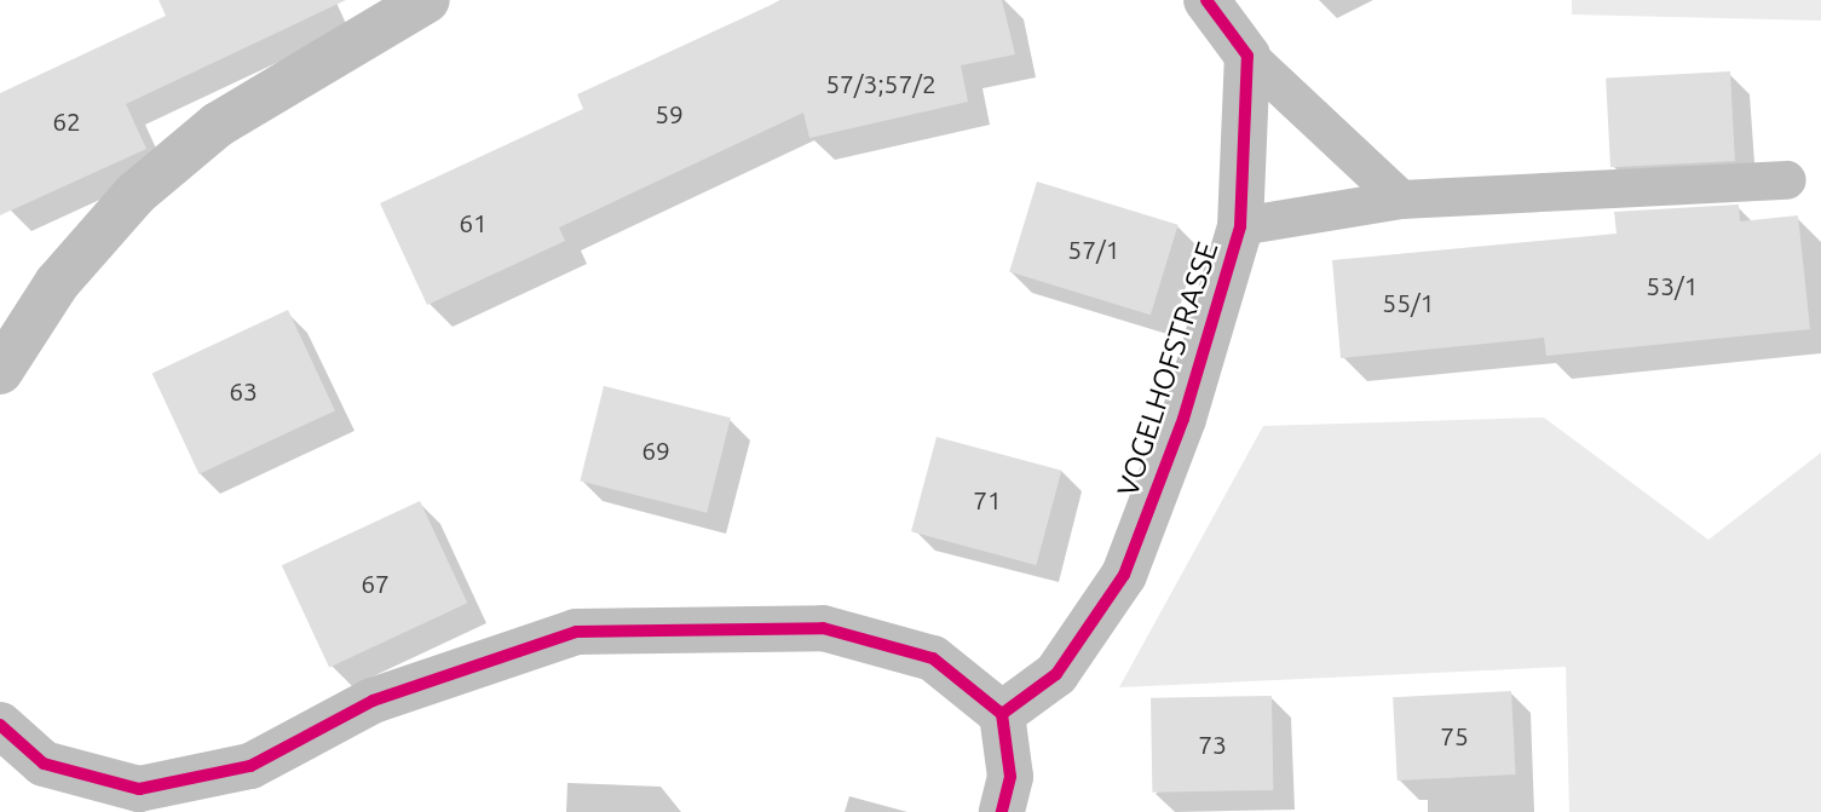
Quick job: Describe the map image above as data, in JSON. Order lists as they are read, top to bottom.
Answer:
{
  "streets": {
    "street": ["VOGELHOFSTRASSE"]
  },
  "house_numbers": [
    "57/3;57/2",
    "59",
    "62",
    "61",
    "57/1",
    "53/1",
    "55/1",
    "63",
    "69",
    "71",
    "67",
    "75",
    "73"
  ]
}
